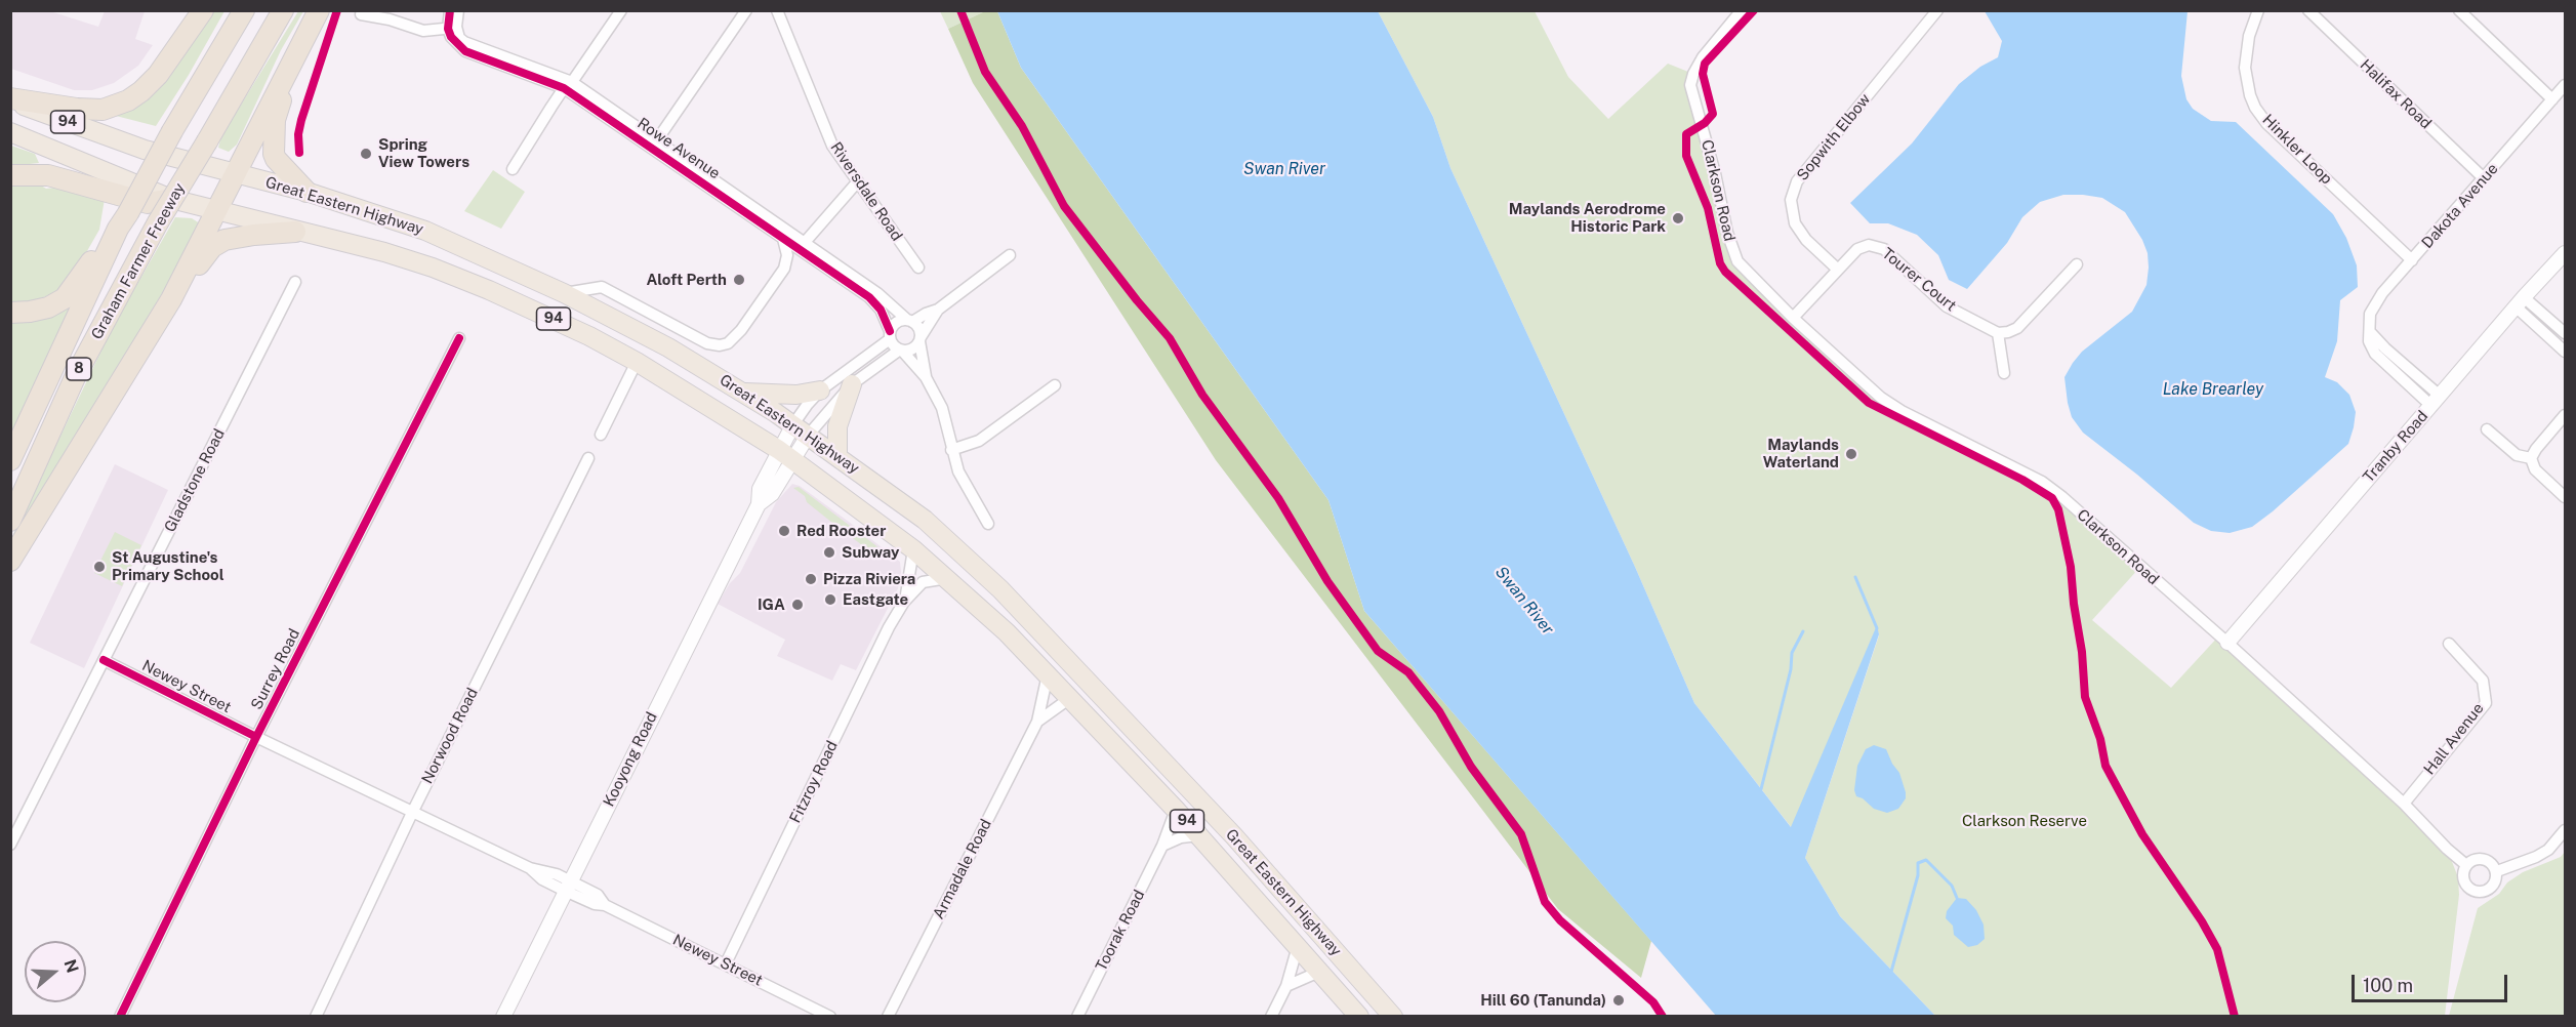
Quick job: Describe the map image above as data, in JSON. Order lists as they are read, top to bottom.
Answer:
{
  "streets": {
    "highway": [
      "94",
      "Great Eastern Highway",
      "Graham Farmer Freeway",
      "8"
    ],
    "street": [
      "Halifax Road",
      "Sopwith Elbow",
      "Rowe Avenue",
      "Hinkler Loop",
      "Clarkson Road",
      "Riversdale Road",
      "Dakota Avenue",
      "Tourer Court",
      "Tranby Road",
      "Gladstone Road",
      "Surrey Road",
      "Newey Street",
      "Norwood Road",
      "Hall Avenue",
      "Kooyong Road",
      "Fitzroy Road",
      "Armadale Road",
      "Toorak Road"
    ]
  },
  "crossings": [
    ["Halifax Road", "Dakota Avenue"],
    ["Sopwith Elbow", "Tourer Court"],
    ["Hinkler Loop", "Dakota Avenue"],
    ["Clarkson Road", "Tourer Court"],
    ["Clarkson Road", "Tranby Road"],
    ["Clarkson Road", "Hall Avenue"],
    ["Great Eastern Highway", "Kooyong Road"],
    ["Great Eastern Highway", "Fitzroy Road"],
    ["Great Eastern Highway", "Armadale Road"],
    ["Great Eastern Highway", "Toorak Road"],
    ["Dakota Avenue", "Tranby Road"],
    ["Gladstone Road", "Newey Street"],
    ["Surrey Road", "Newey Street"],
    ["Newey Street", "Norwood Road"],
    ["Newey Street", "Kooyong Road"],
    ["Newey Street", "Fitzroy Road"]
  ],
  "water": ["Swan River", "Lake Brearley"],
  "parks": ["Clarkson Reserve"],
  "places": [
    "Spring View Towers",
    "Maylands Aerodrome Historic Park",
    "Aloft Perth",
    "Maylands Waterland",
    "Red Rooster",
    "Subway",
    "St Augustine's Primary School",
    "Pizza Riviera",
    "Eastgate",
    "IGA",
    "Hill 60 (Tanunda)"
  ],
  "scale_bar": "100 m",
  "north": "right"
}
